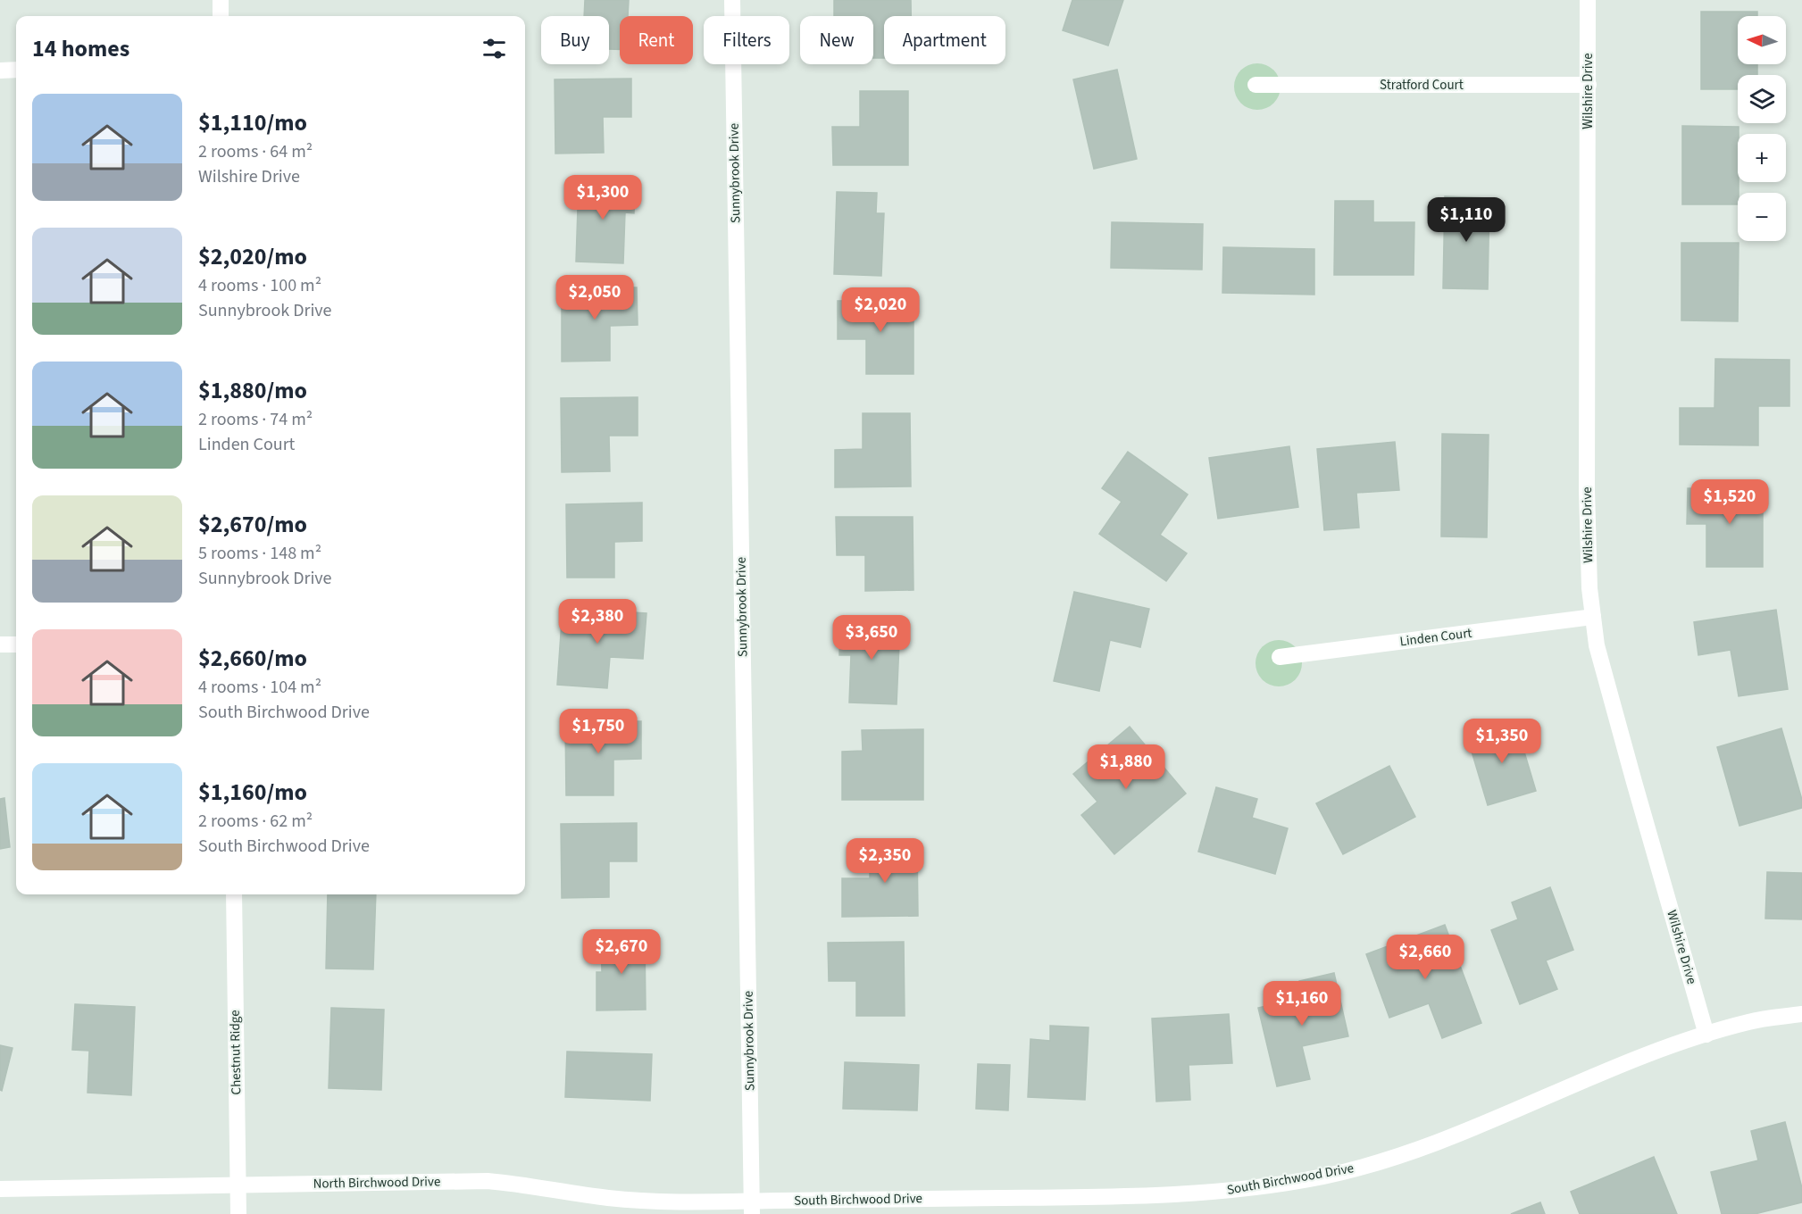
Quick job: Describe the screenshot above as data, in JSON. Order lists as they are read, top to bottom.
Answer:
{
  "streets": {
    "street": [
      "Stratford Court",
      "Wilshire Drive",
      "Sunnybrook Drive",
      "Linden Court",
      "Chestnut Ridge",
      "South Birchwood Drive",
      "North Birchwood Drive"
    ]
  },
  "crossings": [
    ["Stratford Court", "Wilshire Drive"],
    ["Wilshire Drive", "Linden Court"],
    ["Wilshire Drive", "South Birchwood Drive"],
    ["Sunnybrook Drive", "South Birchwood Drive"],
    ["Sunnybrook Drive", "North Birchwood Drive"],
    ["Chestnut Ridge", "North Birchwood Drive"],
    ["South Birchwood Drive", "North Birchwood Drive"]
  ],
  "north": "left",
  "page": {
    "map_buttons": ["+", "−"],
    "chip": [
      "Buy",
      "Rent",
      "Filters",
      "New",
      "Apartment"
    ],
    "heading": "14 homes",
    "list": [
      {
        "name": "$1,110/mo",
        "note": "2 rooms · 64 m² · Wilshire Drive"
      },
      {
        "name": "$2,020/mo",
        "note": "4 rooms · 100 m² · Sunnybrook Drive"
      },
      {
        "name": "$1,880/mo",
        "note": "2 rooms · 74 m² · Linden Court"
      },
      {
        "name": "$2,670/mo",
        "note": "5 rooms · 148 m² · Sunnybrook Drive"
      },
      {
        "name": "$2,660/mo",
        "note": "4 rooms · 104 m² · South Birchwood Drive"
      },
      {
        "name": "$1,160/mo",
        "note": "2 rooms · 62 m² · South Birchwood Drive"
      }
    ],
    "price": [
      "$1,300",
      "$1,110",
      "$2,050",
      "$2,020",
      "$1,520",
      "$2,380",
      "$3,650",
      "$1,750",
      "$1,350",
      "$1,880",
      "$2,350",
      "$2,670",
      "$2,660",
      "$1,160"
    ]
  }
}
